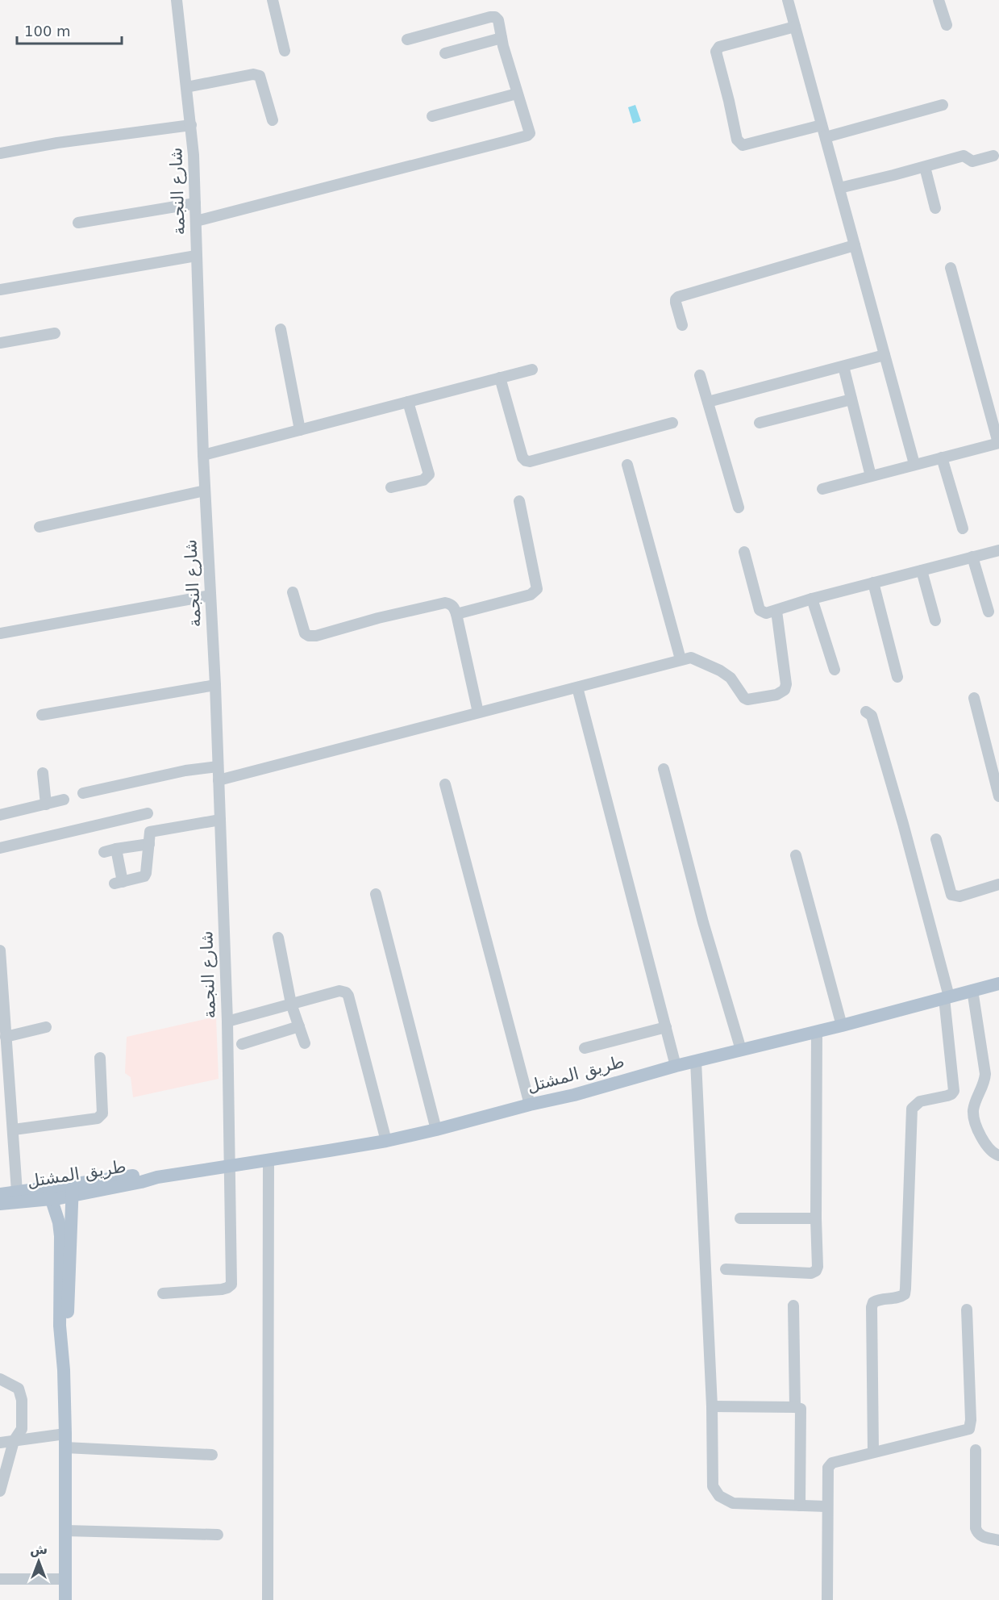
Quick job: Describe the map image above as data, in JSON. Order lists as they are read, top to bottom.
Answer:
{
  "streets": {
    "main road": ["طريق المشتل"],
    "street": ["شارع النجمة"]
  },
  "crossings": [
    ["شارع النجمة", "طريق المشتل"]
  ],
  "scale_bar": "100 m",
  "north": "top"
}
